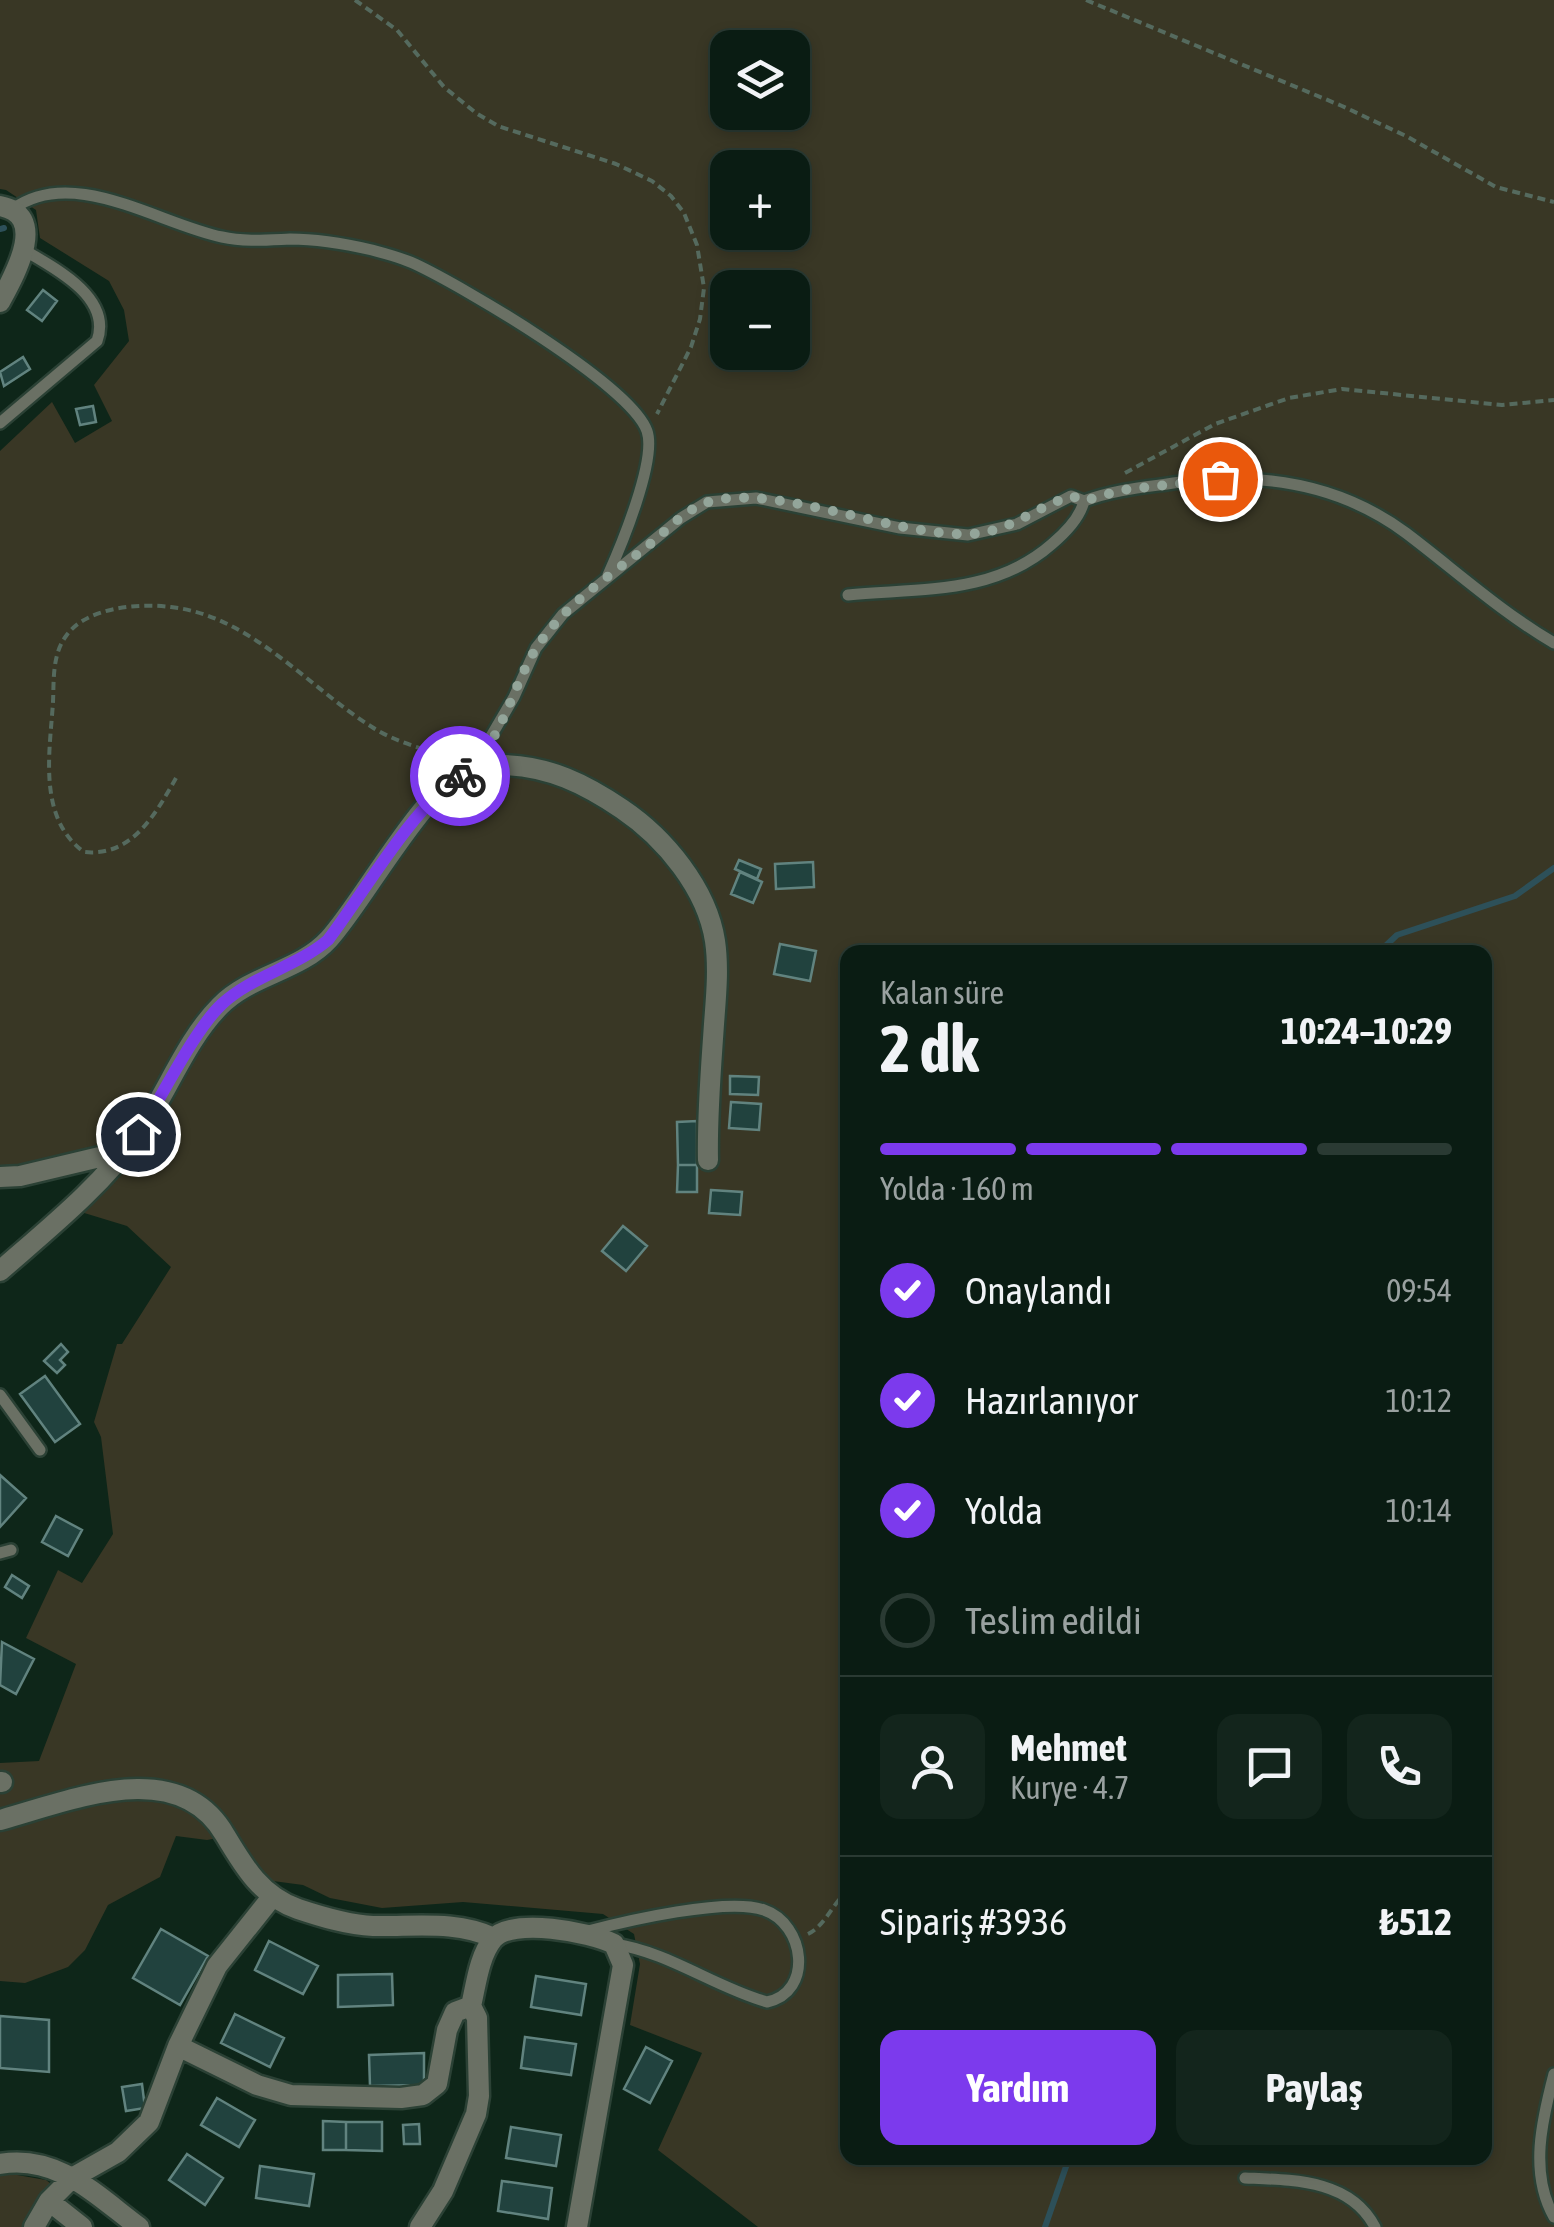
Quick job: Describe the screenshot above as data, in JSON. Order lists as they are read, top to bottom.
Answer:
{
  "page": {
    "map_buttons": ["+", "−"],
    "heading": ["2 dk", "Kalan süre", "10:24–10:29"],
    "panel": [
      "Mehmet",
      "Kurye · 4.7",
      "Sipariş #3936",
      "₺512"
    ],
    "bar": "Yolda · 160 m",
    "list": [
      ["Onaylandı", "09:54"],
      ["Hazırlanıyor", "10:12"],
      ["Yolda", "10:14"],
      "Teslim edildi"
    ],
    "buttons": ["Yardım", "Paylaş"]
  }
}
